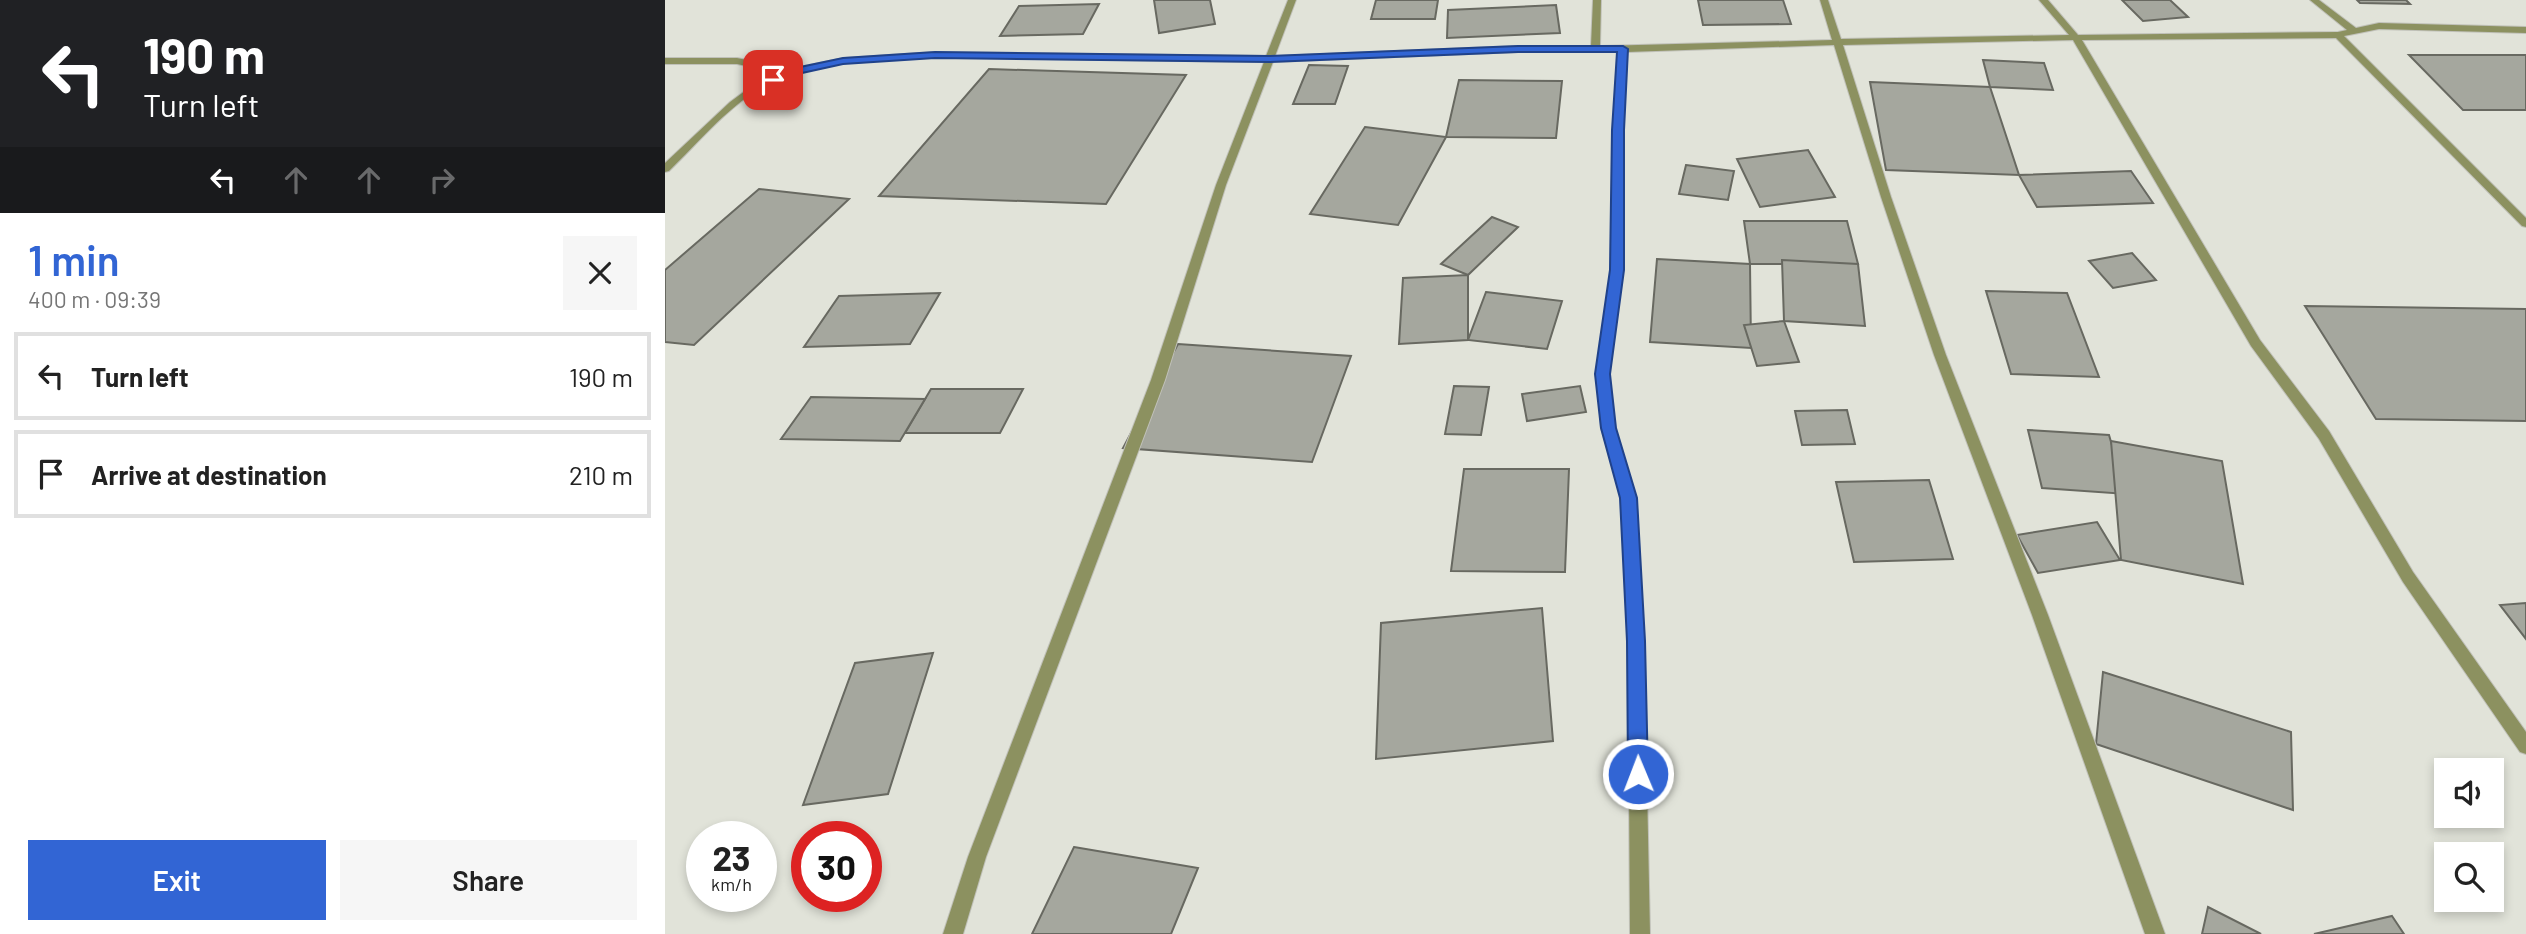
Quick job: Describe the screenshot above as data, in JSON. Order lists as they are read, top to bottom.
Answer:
{
  "page": {
    "turn": ["190 m", "Turn left"],
    "heading": ["1 min", "400 m · 09:39"],
    "list": [
      {
        "name": "Turn left",
        "value": "190 m"
      },
      {
        "name": "Arrive at destination",
        "value": "210 m"
      }
    ],
    "speed": "23 km/h",
    "limit": "30",
    "buttons": ["Exit", "Share"]
  }
}
